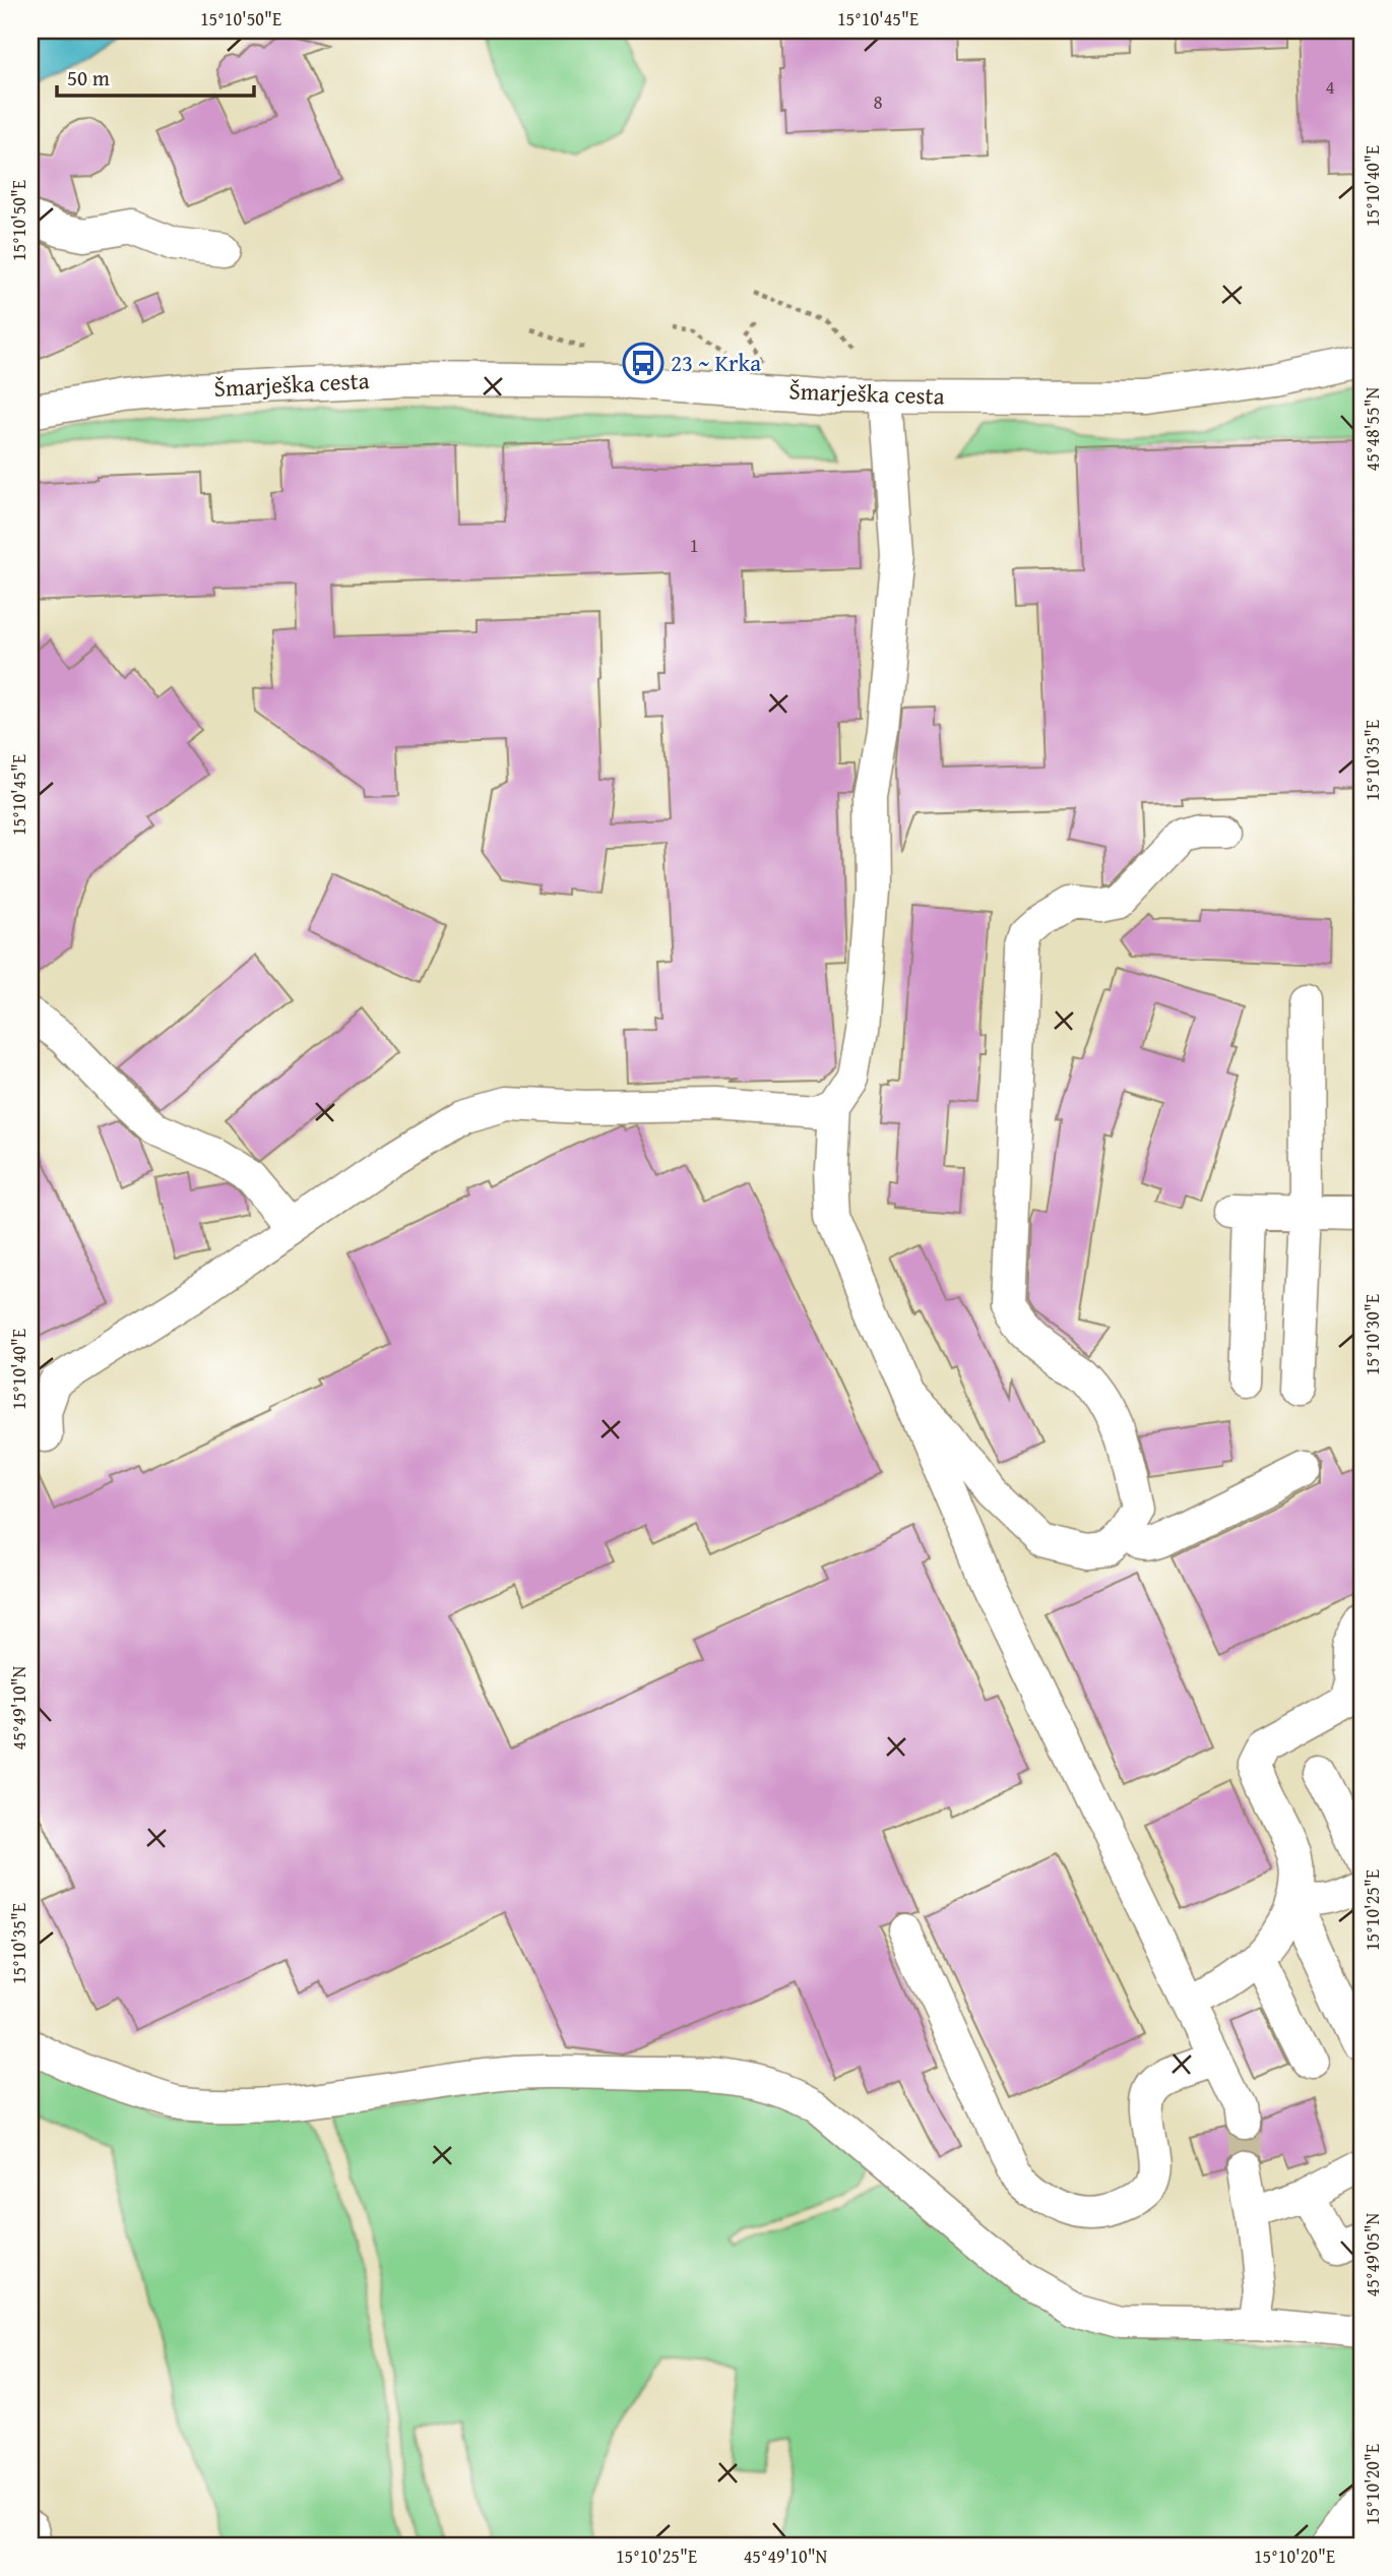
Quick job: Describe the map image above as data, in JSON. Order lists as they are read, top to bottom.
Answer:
{
  "streets": {
    "street": ["Šmarješka cesta"]
  },
  "places": {
    "bus stop": ["23 ~ Krka"]
  },
  "house_numbers": ["4", "8", "1"],
  "scale_bar": "50 m",
  "coordinates": [
    "15°10'50\"E",
    "15°10'45\"E",
    "15°10'40\"E",
    "45°48'55\"N",
    "15°10'35\"E",
    "15°10'30\"E",
    "45°49'10\"N",
    "15°10'25\"E",
    "45°49'05\"N",
    "15°10'20\"E"
  ]
}
